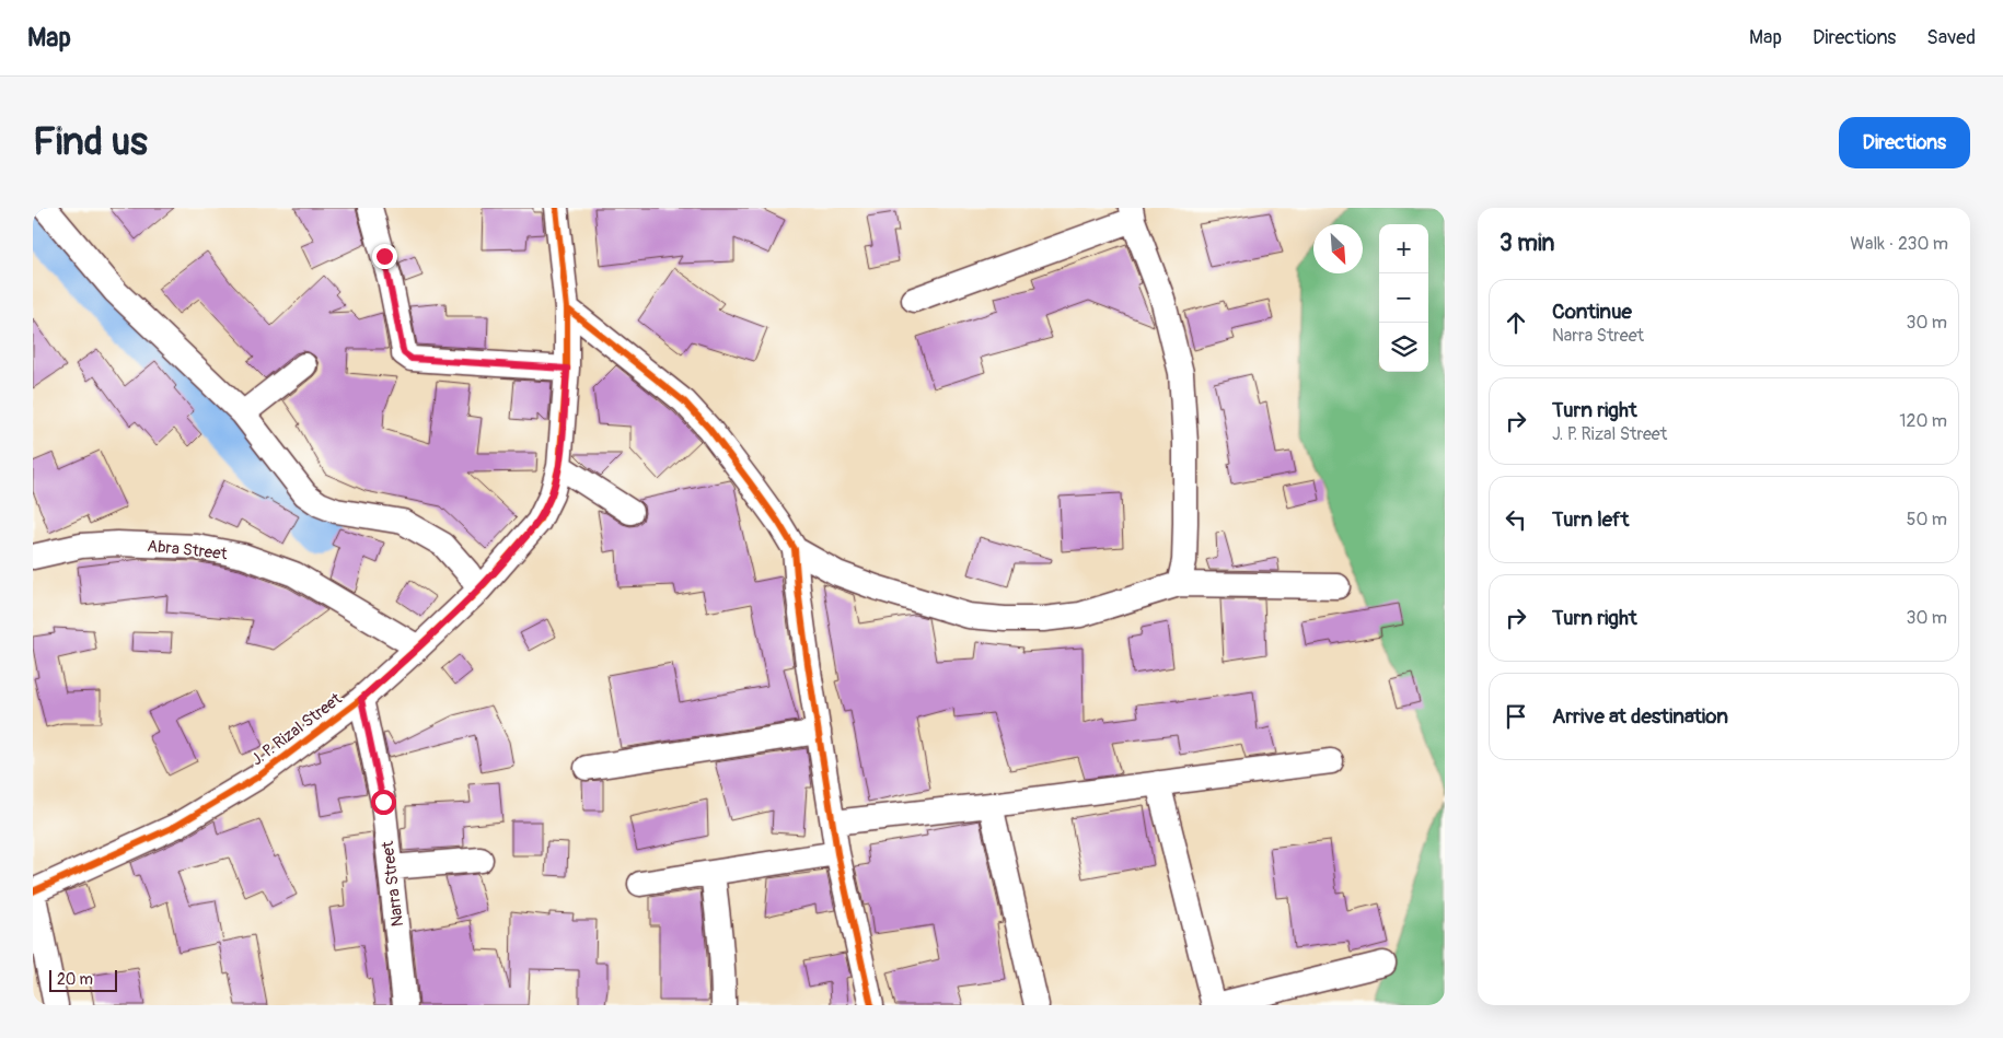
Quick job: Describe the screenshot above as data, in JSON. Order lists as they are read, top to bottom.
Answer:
{
  "streets": {
    "street": ["Abra Street", "J. P. Rizal Street", "Narra Street"]
  },
  "crossings": [
    ["Abra Street", "J. P. Rizal Street"],
    ["J. P. Rizal Street", "Narra Street"]
  ],
  "scale_bar": "20 m",
  "north": "bottom right",
  "page": {
    "header": "Map",
    "nav": ["Map", "Directions", "Saved"],
    "buttons": "Directions",
    "title": "Find us",
    "heading": ["3 min", "Walk · 230 m"],
    "map_buttons": ["+", "−"],
    "list": [
      ["Continue", "Narra Street", "30 m"],
      ["Turn right", "J. P. Rizal Street", "120 m"],
      ["Turn left", "50 m"],
      ["Turn right", "30 m"],
      "Arrive at destination"
    ],
    "scale": "20 m"
  }
}
